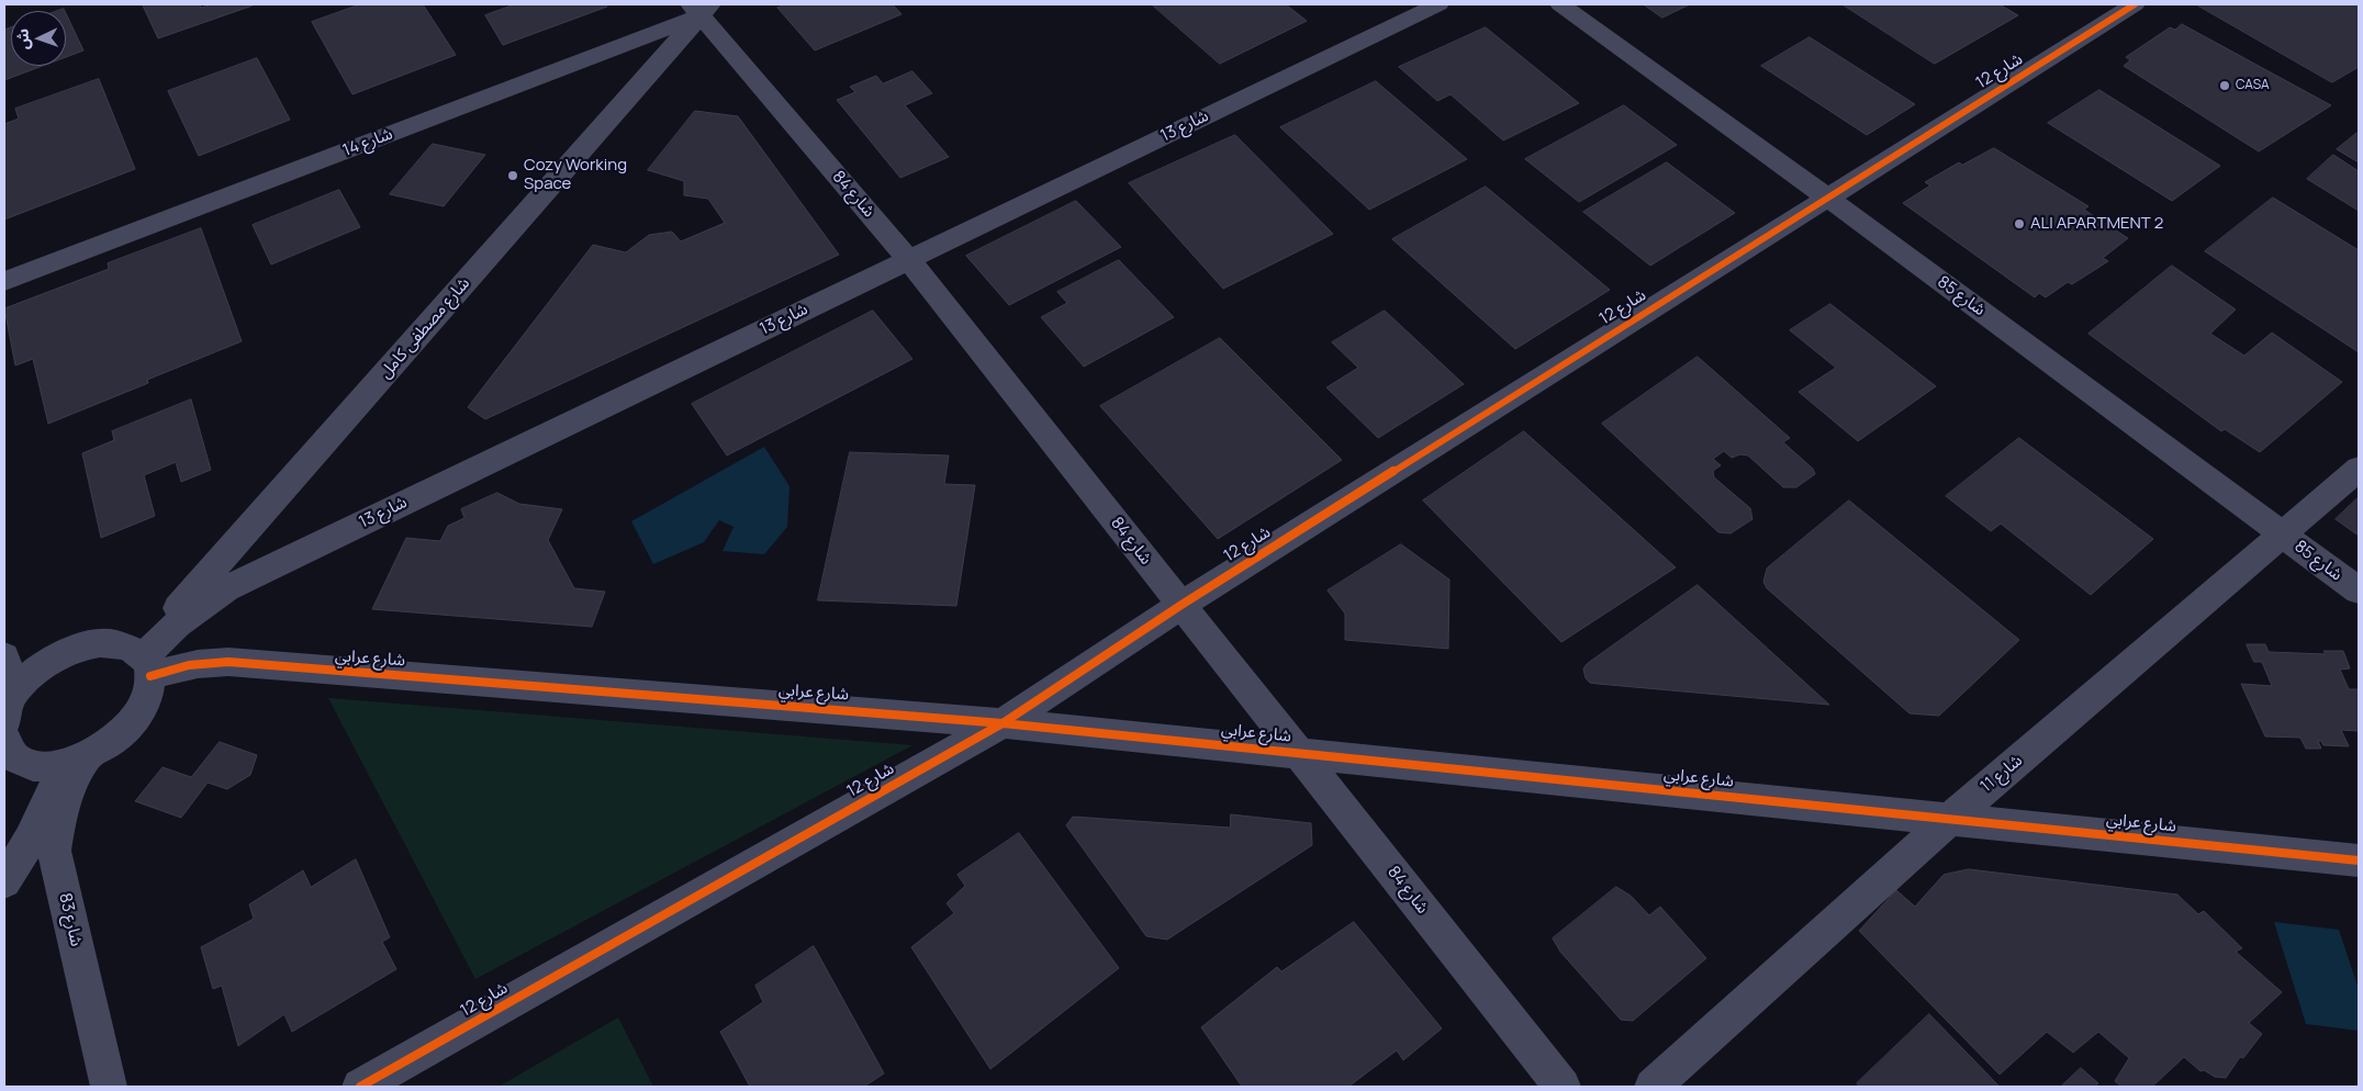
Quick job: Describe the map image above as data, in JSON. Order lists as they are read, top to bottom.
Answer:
{
  "streets": {
    "street": [
      "شارع 12",
      "شارع 13",
      "شارع 14",
      "شارع 84",
      "شارع 85",
      "شارع مصطفى كامل",
      "شارع عرابي",
      "شارع 11",
      "شارع 83"
    ]
  },
  "crossings": [
    ["شارع 12", "شارع 84"],
    ["شارع 12", "شارع 85"],
    ["شارع 12", "شارع عرابي"],
    ["شارع 13", "شارع 84"],
    ["شارع 13", "شارع مصطفى كامل"],
    ["شارع 13", "شارع عرابي"],
    ["شارع 14", "شارع 84"],
    ["شارع 14", "شارع مصطفى كامل"],
    ["شارع 84", "شارع مصطفى كامل"],
    ["شارع 84", "شارع عرابي"],
    ["شارع 85", "شارع 11"],
    ["شارع مصطفى كامل", "شارع عرابي"],
    ["شارع عرابي", "شارع 11"]
  ],
  "places": ["CASA", "Cozy Working Space", "ALI APARTMENT 2"],
  "north": "left"
}
